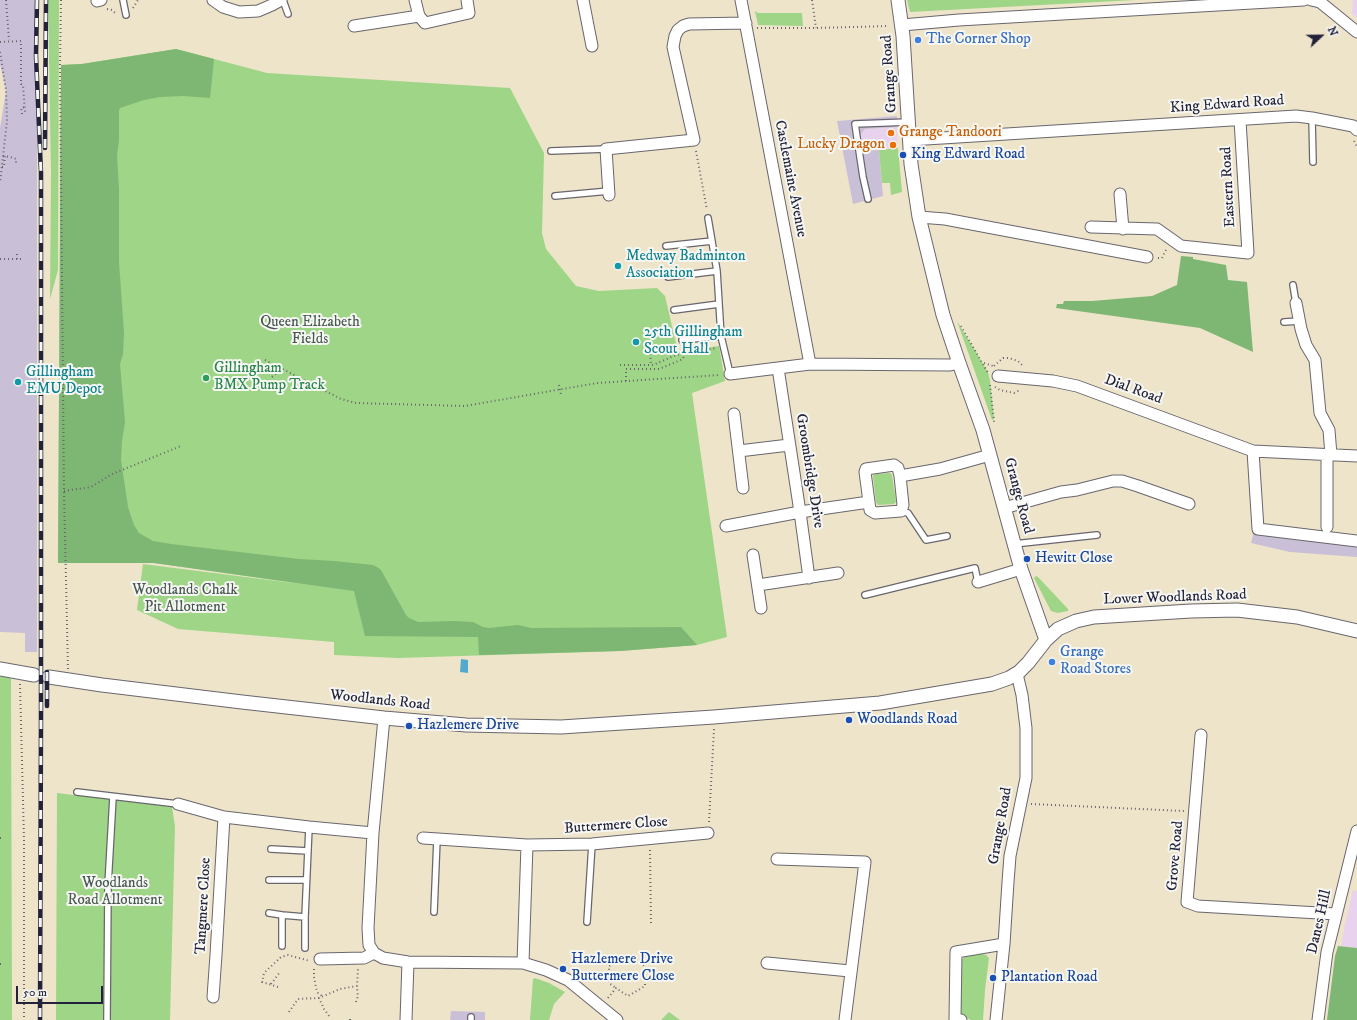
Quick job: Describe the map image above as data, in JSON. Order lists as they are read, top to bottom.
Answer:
{
  "streets": {
    "street": [
      "Grange Road",
      "King Edward Road",
      "Castlemaine Avenue",
      "Eastern Road",
      "Dial Road",
      "Groombridge Drive",
      "Lower Woodlands Road",
      "Woodlands Road",
      "Buttermere Close",
      "Grove Road",
      "Tangmere Close",
      "Danes Hill"
    ]
  },
  "crossings": [
    ["Grange Road", "King Edward Road"],
    ["Grange Road", "Lower Woodlands Road"],
    ["Grange Road", "Woodlands Road"],
    ["King Edward Road", "Eastern Road"],
    ["Grove Road", "Danes Hill"]
  ],
  "parks": ["Queen Elizabeth Fields", "Woodlands Chalk Pit Allotment", "Woodlands Road Allotment"],
  "places": [
    "The Corner Shop",
    "Grange Tandoori",
    "Lucky Dragon",
    "King Edward Road",
    "Medway Badminton Association",
    "25th Gillingham Scout Hall",
    "Gillingham BMX Pump Track",
    "Gillingham EMU Depot",
    "Hewitt Close",
    "Grange Road Stores",
    "Woodlands Road",
    "Hazlemere Drive",
    "Hazlemere Drive Buttermere Close",
    "Plantation Road"
  ],
  "scale_bar": "50 m",
  "north": "right"
}
